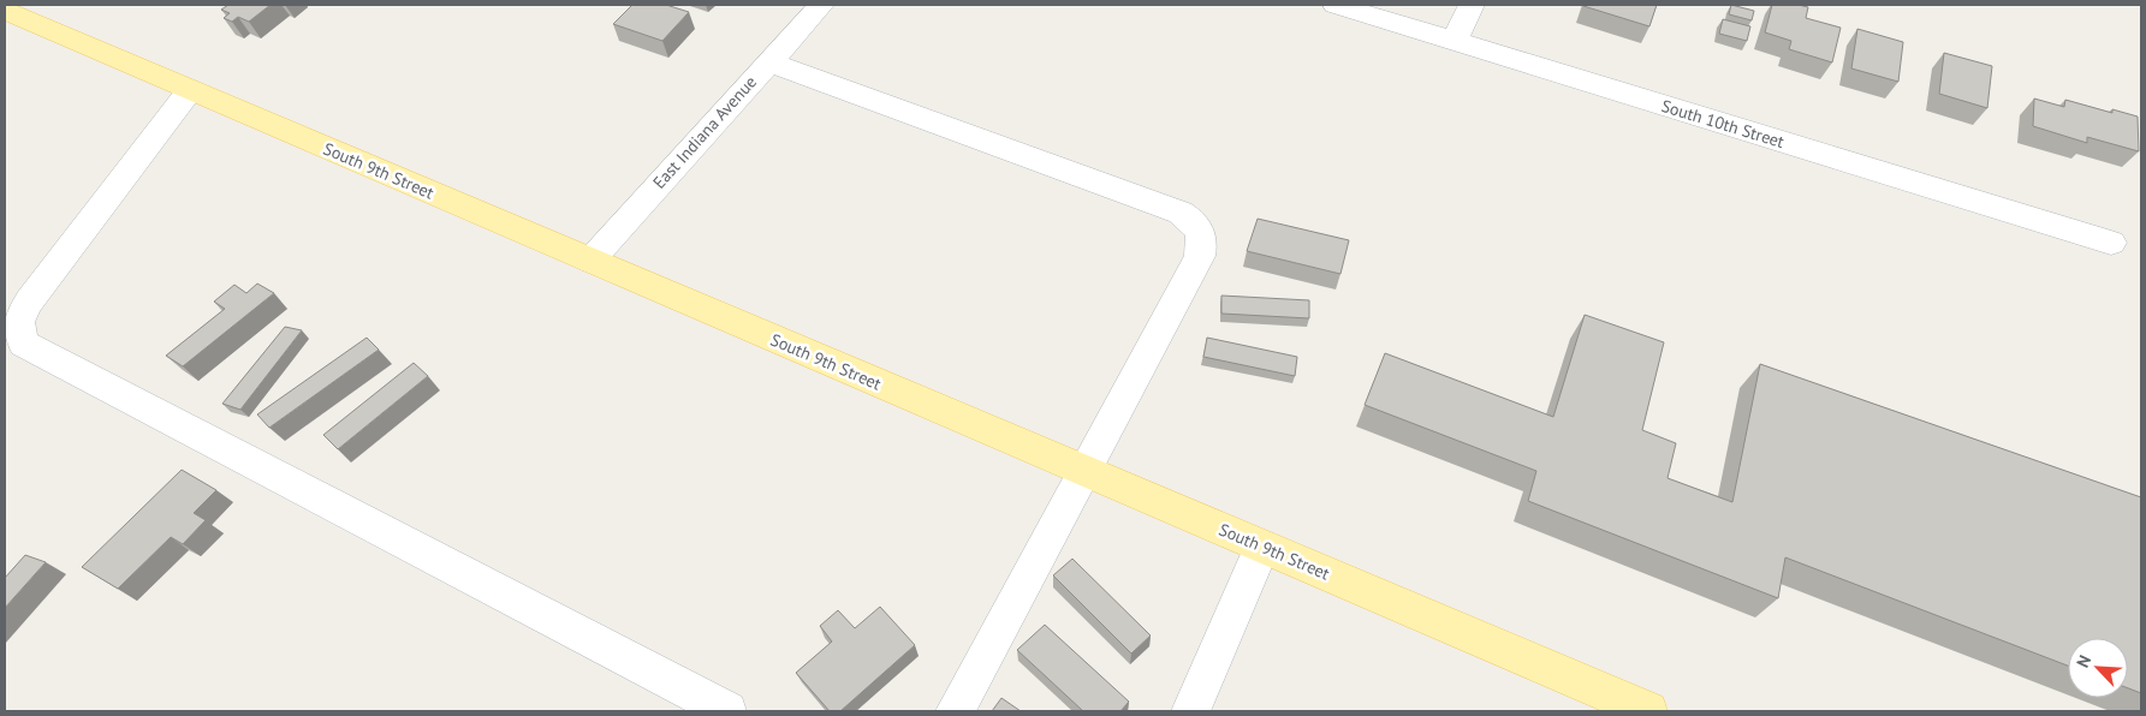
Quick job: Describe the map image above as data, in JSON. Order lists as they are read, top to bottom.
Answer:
{
  "streets": {
    "main road": ["South 9th Street"],
    "street": ["South 10th Street", "East Indiana Avenue"]
  },
  "crossings": [
    ["East Indiana Avenue", "South 9th Street"]
  ],
  "north": "top left"
}
